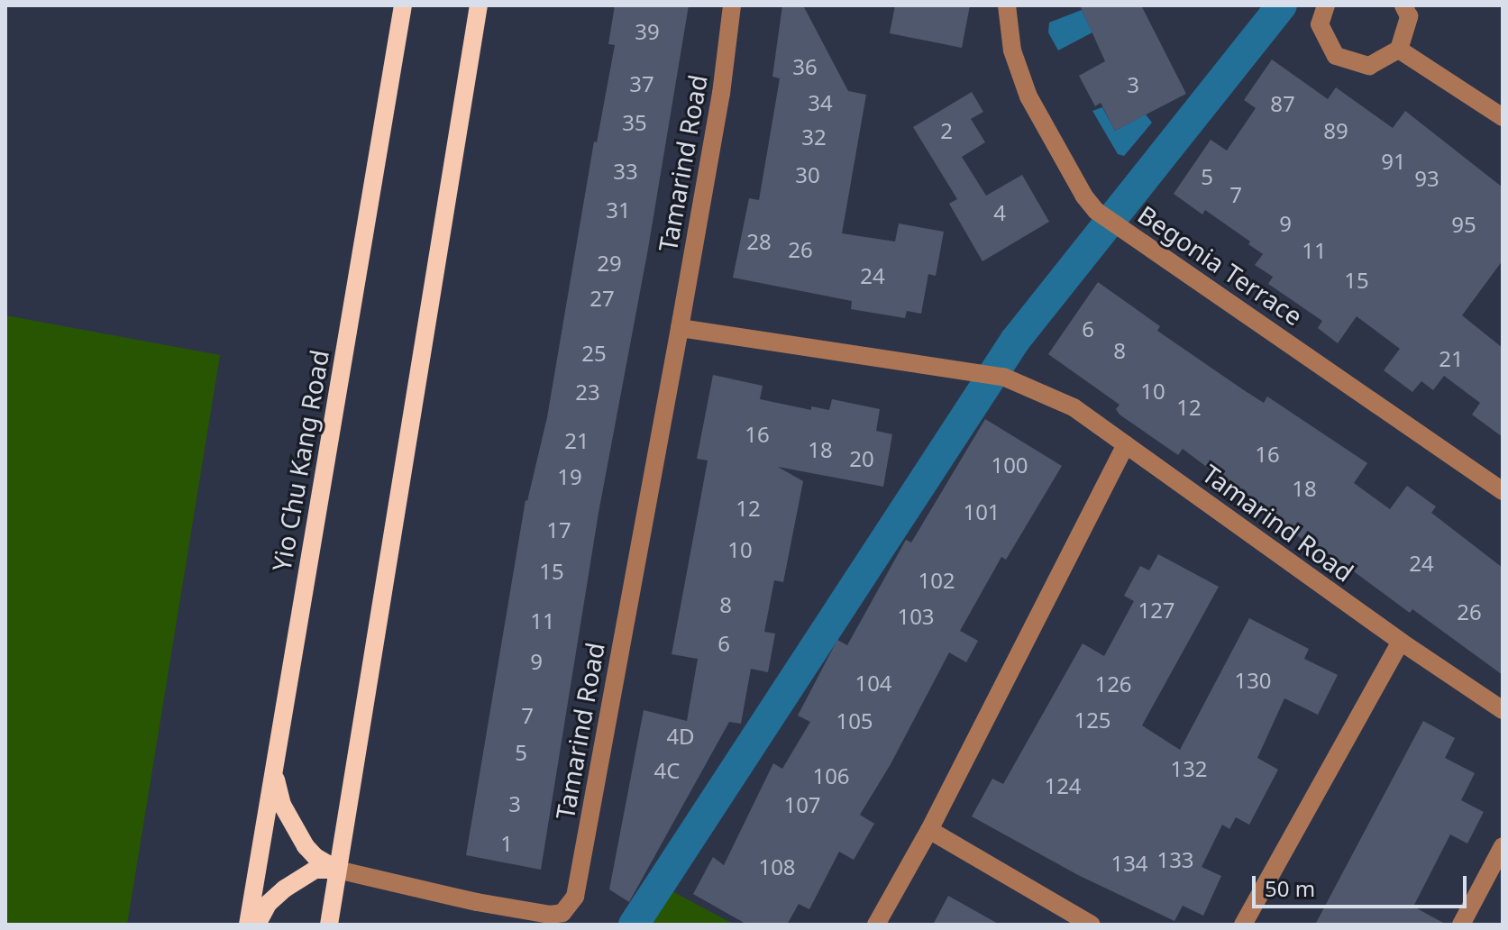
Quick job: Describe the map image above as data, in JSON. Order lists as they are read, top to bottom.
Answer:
{
  "streets": {
    "main road": ["Yio Chu Kang Road"],
    "street": ["Tamarind Road", "Begonia Terrace"]
  },
  "house_numbers": [
    "39",
    "36",
    "37",
    "3",
    "34",
    "87",
    "35",
    "2",
    "89",
    "32",
    "91",
    "33",
    "30",
    "5",
    "93",
    "7",
    "31",
    "4",
    "9",
    "95",
    "28",
    "26",
    "11",
    "29",
    "24",
    "15",
    "27",
    "6",
    "8",
    "25",
    "21",
    "10",
    "23",
    "12",
    "16",
    "21",
    "18",
    "16",
    "20",
    "100",
    "19",
    "18",
    "12",
    "101",
    "17",
    "10",
    "24",
    "15",
    "102",
    "8",
    "127",
    "26",
    "103",
    "11",
    "6",
    "9",
    "130",
    "104",
    "126",
    "7",
    "125",
    "105",
    "4D",
    "5",
    "132",
    "4C",
    "106",
    "124",
    "3",
    "107",
    "1",
    "133",
    "134",
    "108"
  ],
  "scale_bar": "50 m"
}
